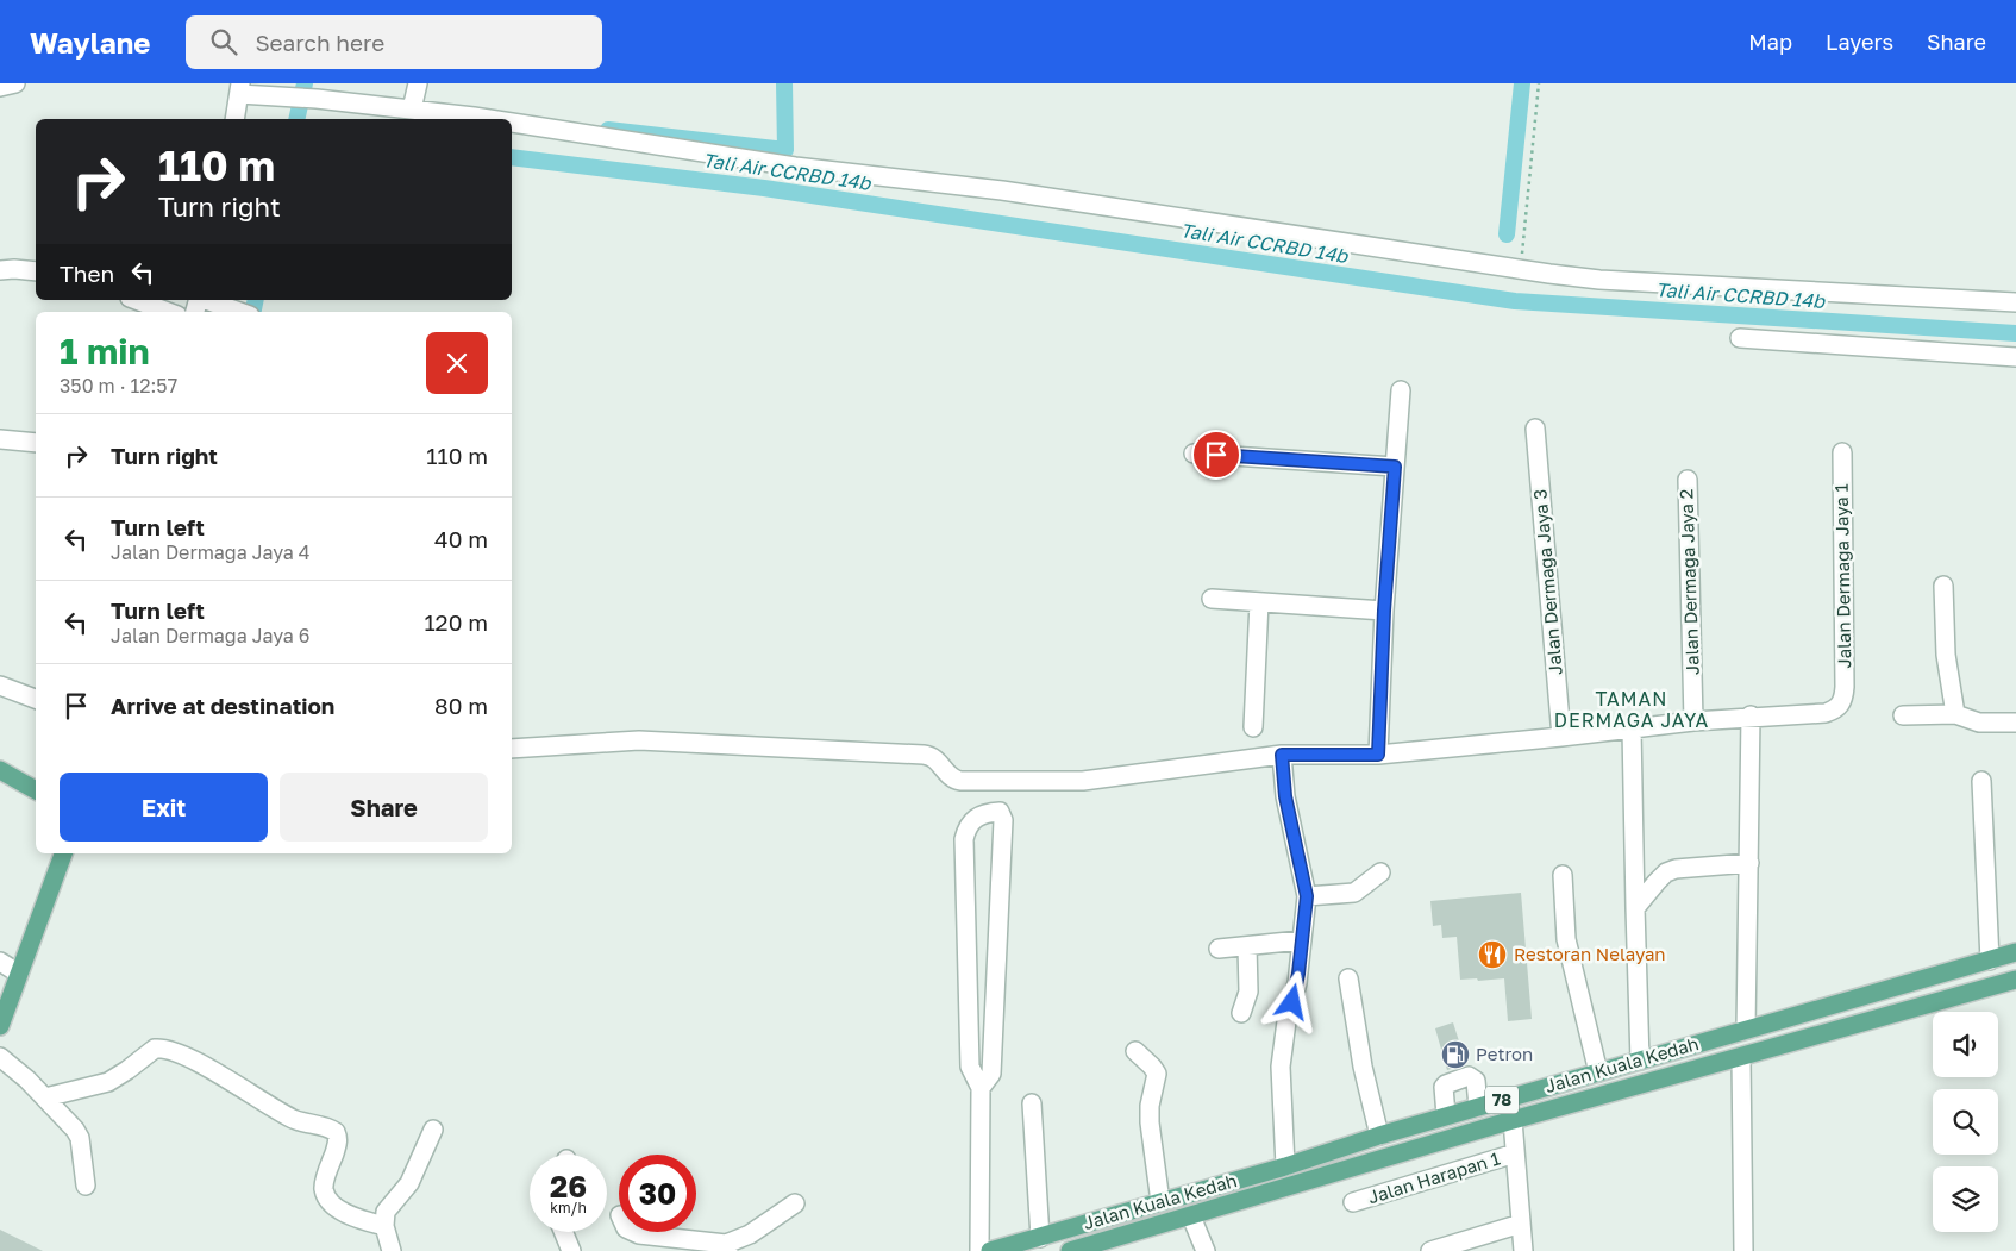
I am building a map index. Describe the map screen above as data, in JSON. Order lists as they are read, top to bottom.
{
  "streets": {
    "main road": ["Jalan Kuala Kedah", "78"],
    "street": [
      "Jalan Dermaga Jaya 1",
      "Jalan Dermaga Jaya 3",
      "Jalan Dermaga Jaya 2",
      "Jalan Harapan 1"
    ]
  },
  "districts": ["TAMAN DERMAGA JAYA"],
  "water": ["Tali Air CCRBD 14b"],
  "places": {
    "restaurant": ["Restoran Nelayan"],
    "fuel station": ["Petron"]
  },
  "page": {
    "header": "Waylane",
    "search": "Search here",
    "nav": ["Map", "Layers", "Share"],
    "turn": ["110 m", "Turn right"],
    "then": "Then",
    "heading": ["1 min", "350 m · 12:57"],
    "list": [
      {
        "name": "Turn right",
        "value": "110 m"
      },
      {
        "name": "Turn left",
        "note": "Jalan Dermaga Jaya 4",
        "value": "40 m"
      },
      {
        "name": "Turn left",
        "note": "Jalan Dermaga Jaya 6",
        "value": "120 m"
      },
      {
        "name": "Arrive at destination",
        "value": "80 m"
      }
    ],
    "buttons": ["Exit", "Share"],
    "speed": "26 km/h",
    "limit": "30"
  }
}
